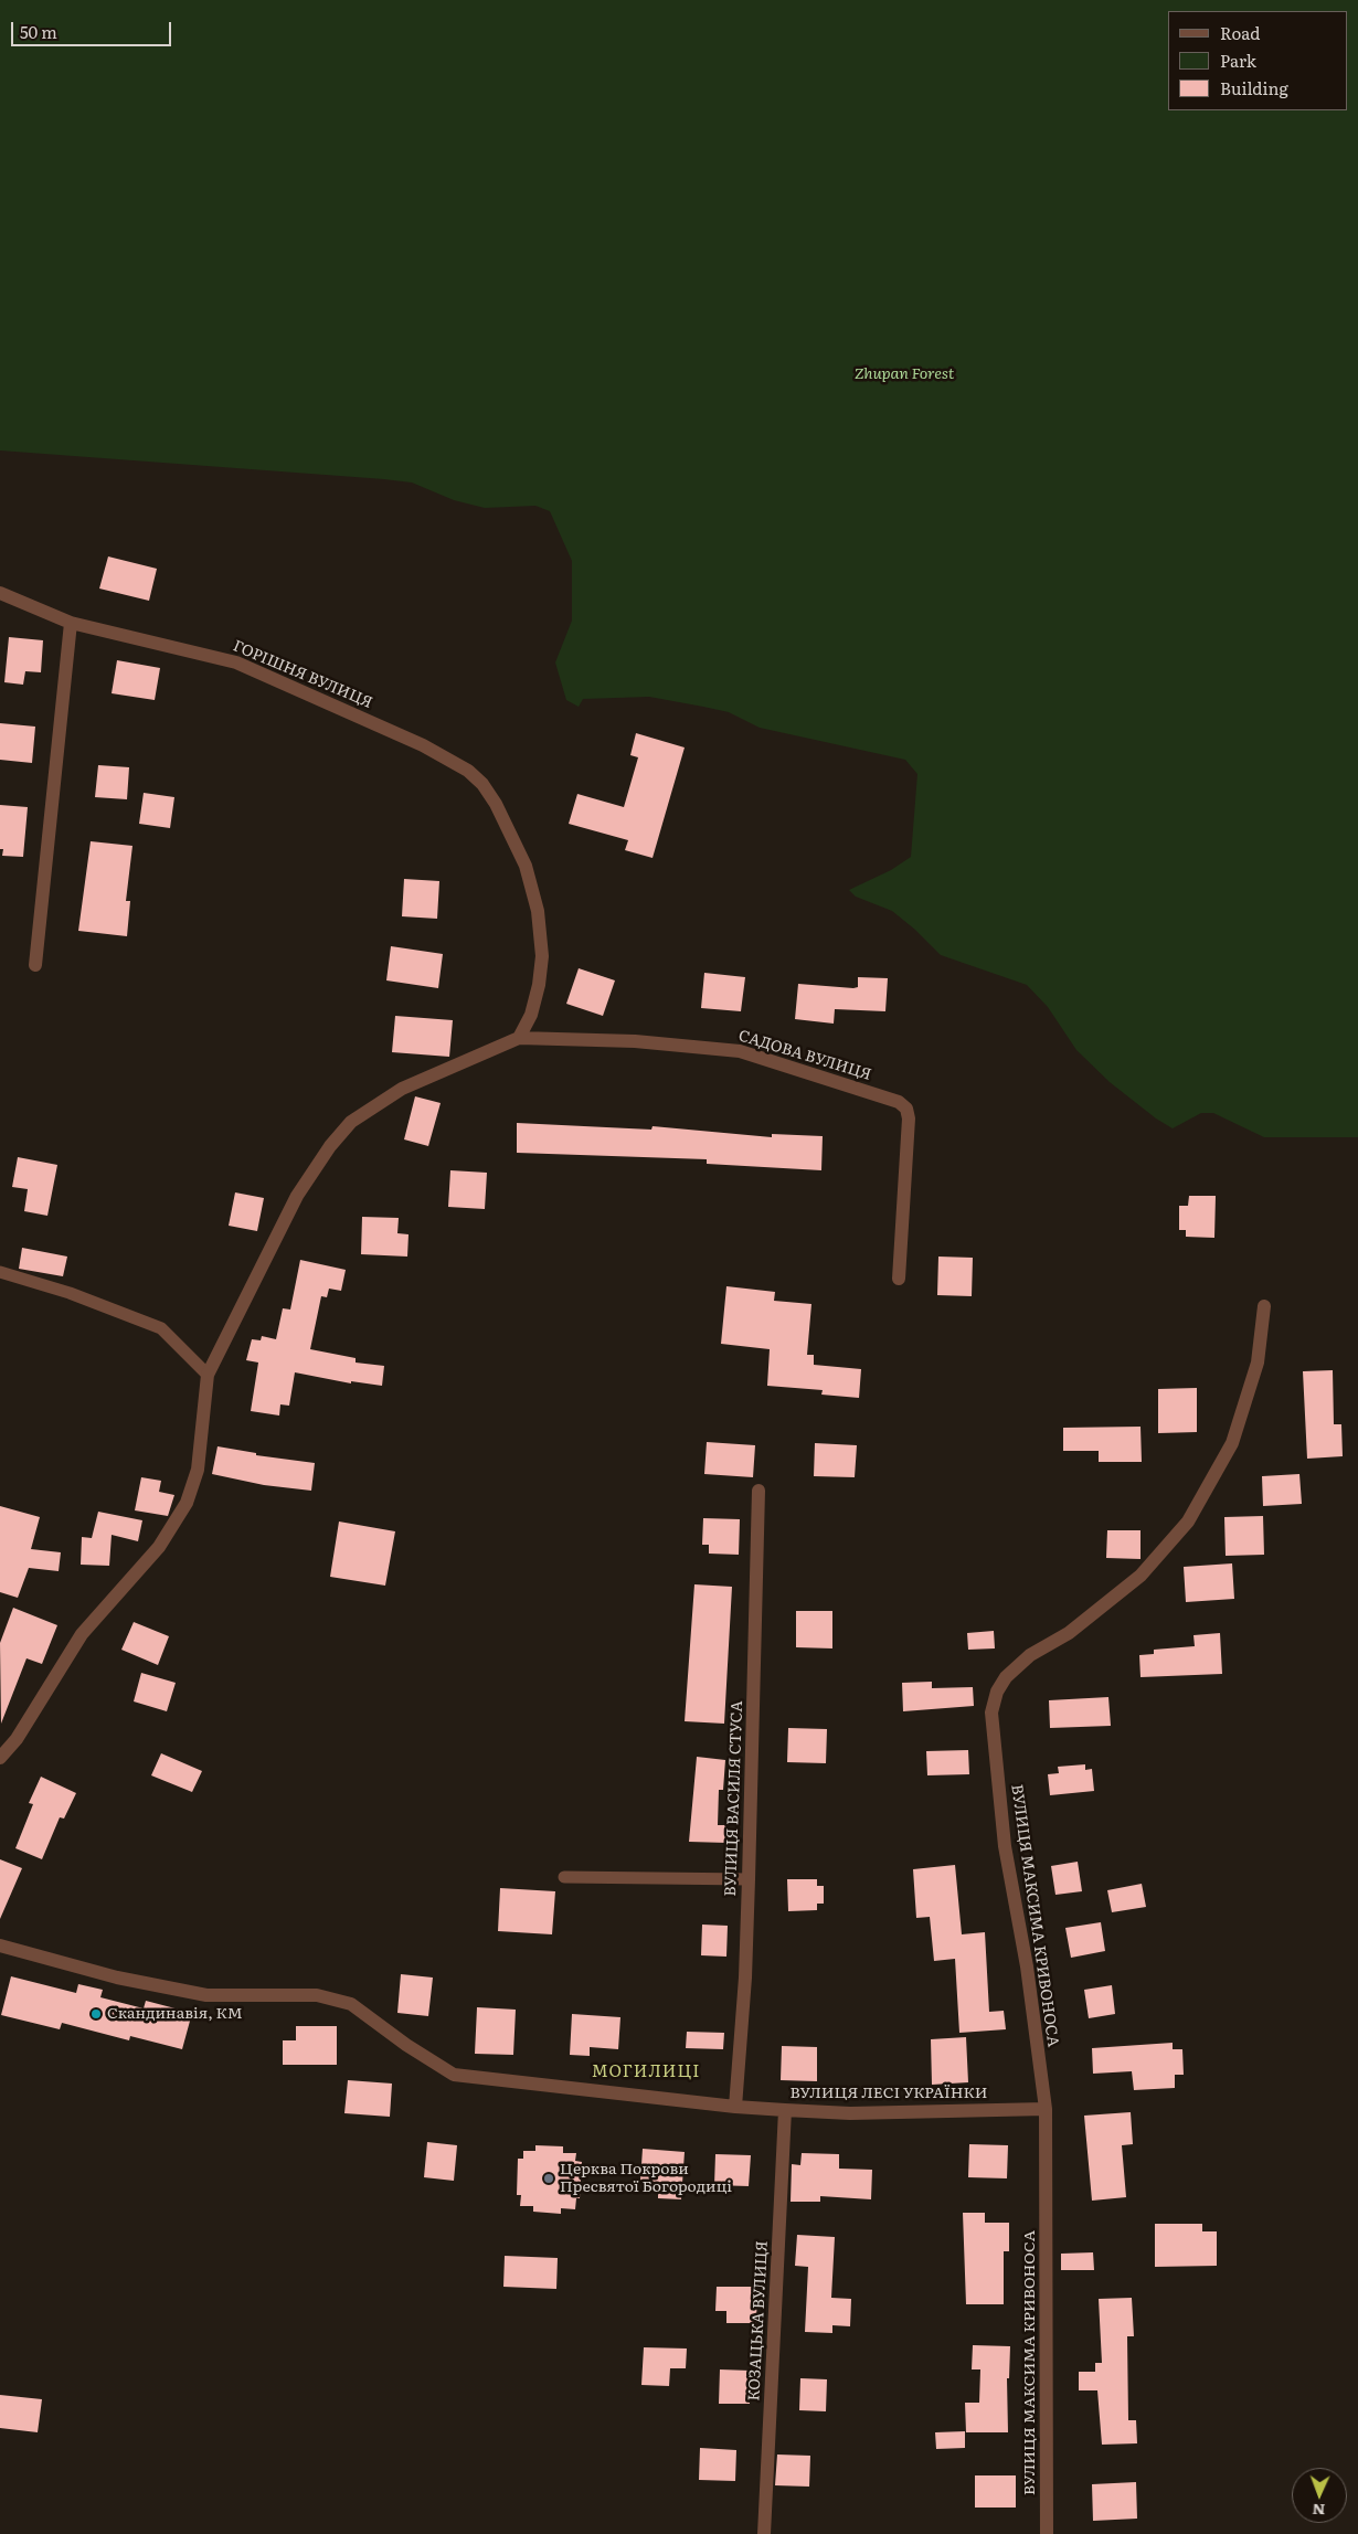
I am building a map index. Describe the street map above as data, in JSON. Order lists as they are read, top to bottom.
{
  "streets": {
    "street": [
      "ГОРІШНЯ ВУЛИЦЯ",
      "САДОВА ВУЛИЦЯ",
      "ВУЛИЦЯ ВАСИЛЯ СТУСА",
      "ВУЛИЦЯ МАКСИМА КРИВОНОСА",
      "ВУЛИЦЯ ЛЕСІ УКРАЇНКИ",
      "КОЗАЦЬКА ВУЛИЦЯ"
    ]
  },
  "crossings": [
    ["ГОРІШНЯ ВУЛИЦЯ", "САДОВА ВУЛИЦЯ"],
    ["ВУЛИЦЯ ВАСИЛЯ СТУСА", "ВУЛИЦЯ ЛЕСІ УКРАЇНКИ"],
    ["ВУЛИЦЯ МАКСИМА КРИВОНОСА", "ВУЛИЦЯ ЛЕСІ УКРАЇНКИ"],
    ["ВУЛИЦЯ ЛЕСІ УКРАЇНКИ", "КОЗАЦЬКА ВУЛИЦЯ"]
  ],
  "districts": ["МОГИЛИЦІ"],
  "parks": ["Zhupan Forest"],
  "places": ["Скандинавія, КМ", "Церква Покрови Пресвятої Богородиці"],
  "legend": ["Road", "Park", "Building"],
  "scale_bar": "50 m",
  "north": "bottom"
}
